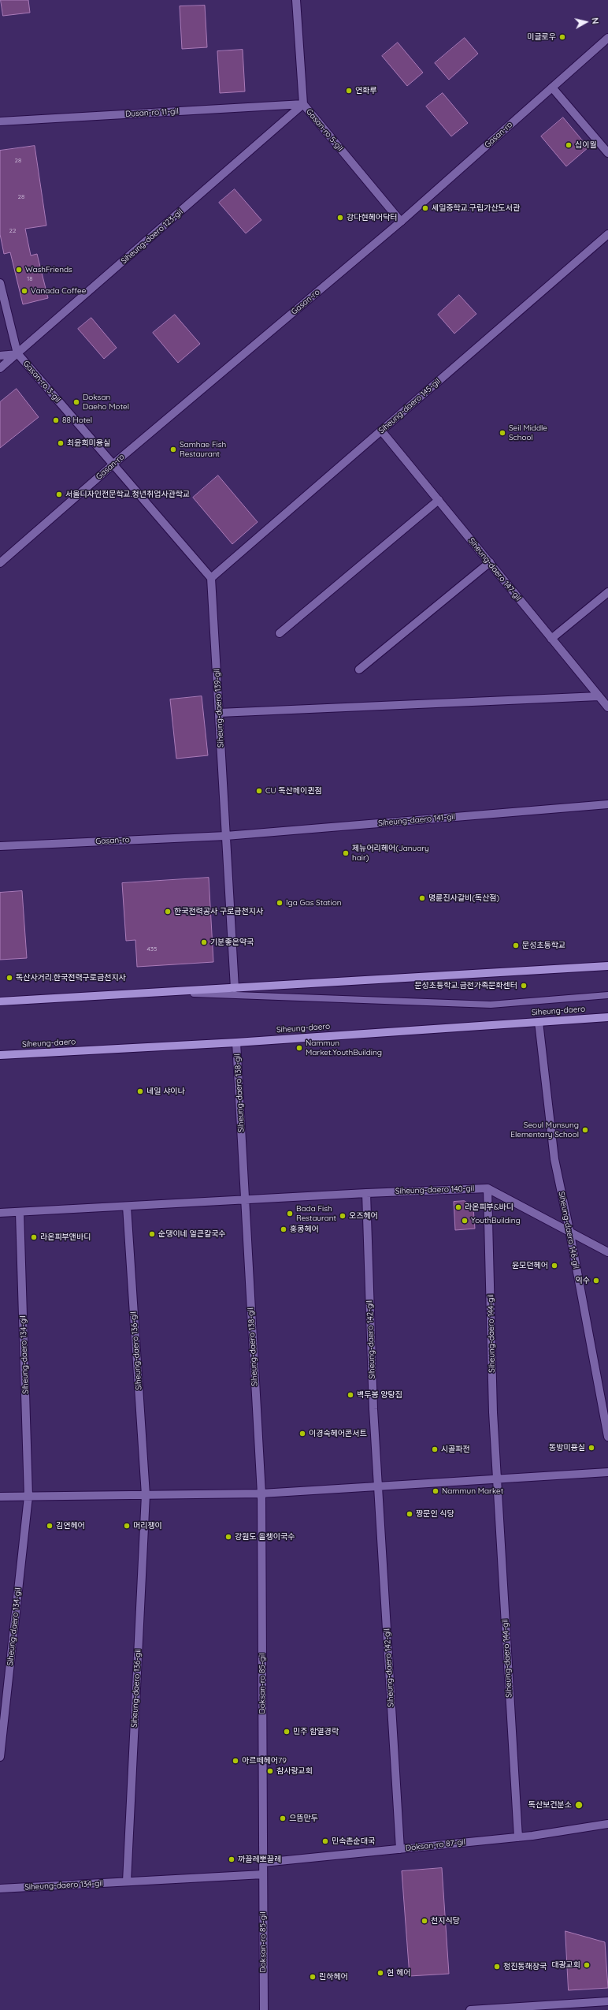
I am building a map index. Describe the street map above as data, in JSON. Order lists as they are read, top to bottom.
{
  "streets": {
    "main road": ["Siheung-daero"],
    "street": [
      "Dusan-ro 11-gil",
      "Gasan-ro 5-gil",
      "Gasan-ro",
      "Siheung-daero 123-gil",
      "Gasan-ro 3-gil",
      "Siheung-daero 145-gil",
      "Siheung-daero 147-gil",
      "Siheung-daero 139-gil",
      "Siheung-daero 141-gil",
      "Siheung-daero 138-gil",
      "Siheung-daero 140-gil",
      "Siheung-daero 146-gil",
      "Siheung-daero 144-gil",
      "Siheung-daero 142-gil",
      "Siheung-daero 136-gil",
      "Siheung-daero 134-gil",
      "Doksan-ro 85-gil",
      "Doksan-ro 87-gil"
    ]
  },
  "crossings": [
    ["Dusan-ro 11-gil", "Gasan-ro 5-gil"],
    ["Dusan-ro 11-gil", "Siheung-daero 123-gil"],
    ["Gasan-ro 5-gil", "Gasan-ro"],
    ["Gasan-ro 5-gil", "Siheung-daero 123-gil"],
    ["Gasan-ro", "Gasan-ro 3-gil"],
    ["Gasan-ro", "Siheung-daero 139-gil"],
    ["Gasan-ro", "Siheung-daero 141-gil"],
    ["Siheung-daero 123-gil", "Gasan-ro 3-gil"],
    ["Siheung-daero 145-gil", "Siheung-daero 147-gil"],
    ["Siheung-daero 145-gil", "Siheung-daero 139-gil"],
    ["Siheung-daero 139-gil", "Siheung-daero 141-gil"],
    ["Siheung-daero", "Siheung-daero 138-gil"],
    ["Siheung-daero", "Siheung-daero 146-gil"],
    ["Siheung-daero 138-gil", "Siheung-daero 140-gil"],
    ["Siheung-daero 138-gil", "Doksan-ro 85-gil"],
    ["Siheung-daero 140-gil", "Siheung-daero 146-gil"],
    ["Siheung-daero 140-gil", "Siheung-daero 144-gil"],
    ["Siheung-daero 140-gil", "Siheung-daero 142-gil"],
    ["Siheung-daero 144-gil", "Doksan-ro 87-gil"],
    ["Siheung-daero 142-gil", "Doksan-ro 87-gil"],
    ["Siheung-daero 136-gil", "Siheung-daero 134-gil"],
    ["Doksan-ro 85-gil", "Doksan-ro 87-gil"]
  ],
  "places": [
    "미글로우",
    "연화루",
    "십이월",
    "세일중학교.구립가산도서관",
    "강다현헤어닥터",
    "WashFriends",
    "Vanada Coffee",
    "Doksan Daeho Motel",
    "88 Hotel",
    "Seil Middle School",
    "최윤희미용실",
    "Samhae Fish Restaurant",
    "서울디자인전문학교.청년취업사관학교",
    "CU 독산메이퀸점",
    "제뉴어리헤어(January hair)",
    "명륜진사갈비(독산점)",
    "Iga Gas Station",
    "한국전력공사 구로금천지사",
    "기분좋은약국",
    "문성초등학교",
    "독산사거리.한국전력구로금천지사",
    "문성초등학교.금천가족문화센터",
    "Nammun Market.YouthBuilding",
    "네일 샤이나",
    "Seoul Munsung Elementary School",
    "라온피부&바디",
    "Bada Fish Restaurant",
    "오즈헤어",
    "YouthBuilding",
    "홍콩헤어",
    "순댕이네 얼큰칼국수",
    "라온피부앤바디",
    "윤모던헤어",
    "익수",
    "백두봉 양탕집",
    "이경숙헤어콘서트",
    "동방미용실",
    "시골파전",
    "Nammun Market",
    "짱문인 식당",
    "김연헤어",
    "머리쟁이",
    "강원도 올챙이국수",
    "민주 합열경락",
    "아르떼헤어79",
    "참사랑교회",
    "독산보건분소",
    "으뜸만두",
    "민속촌순대국",
    "까끌레뽀끌레",
    "천지식당",
    "대광교회",
    "청진동해장국",
    "현 헤어",
    "린하헤어"
  ],
  "house_numbers": [
    "28",
    "28",
    "22",
    "18",
    "435"
  ],
  "north": "right"
}
